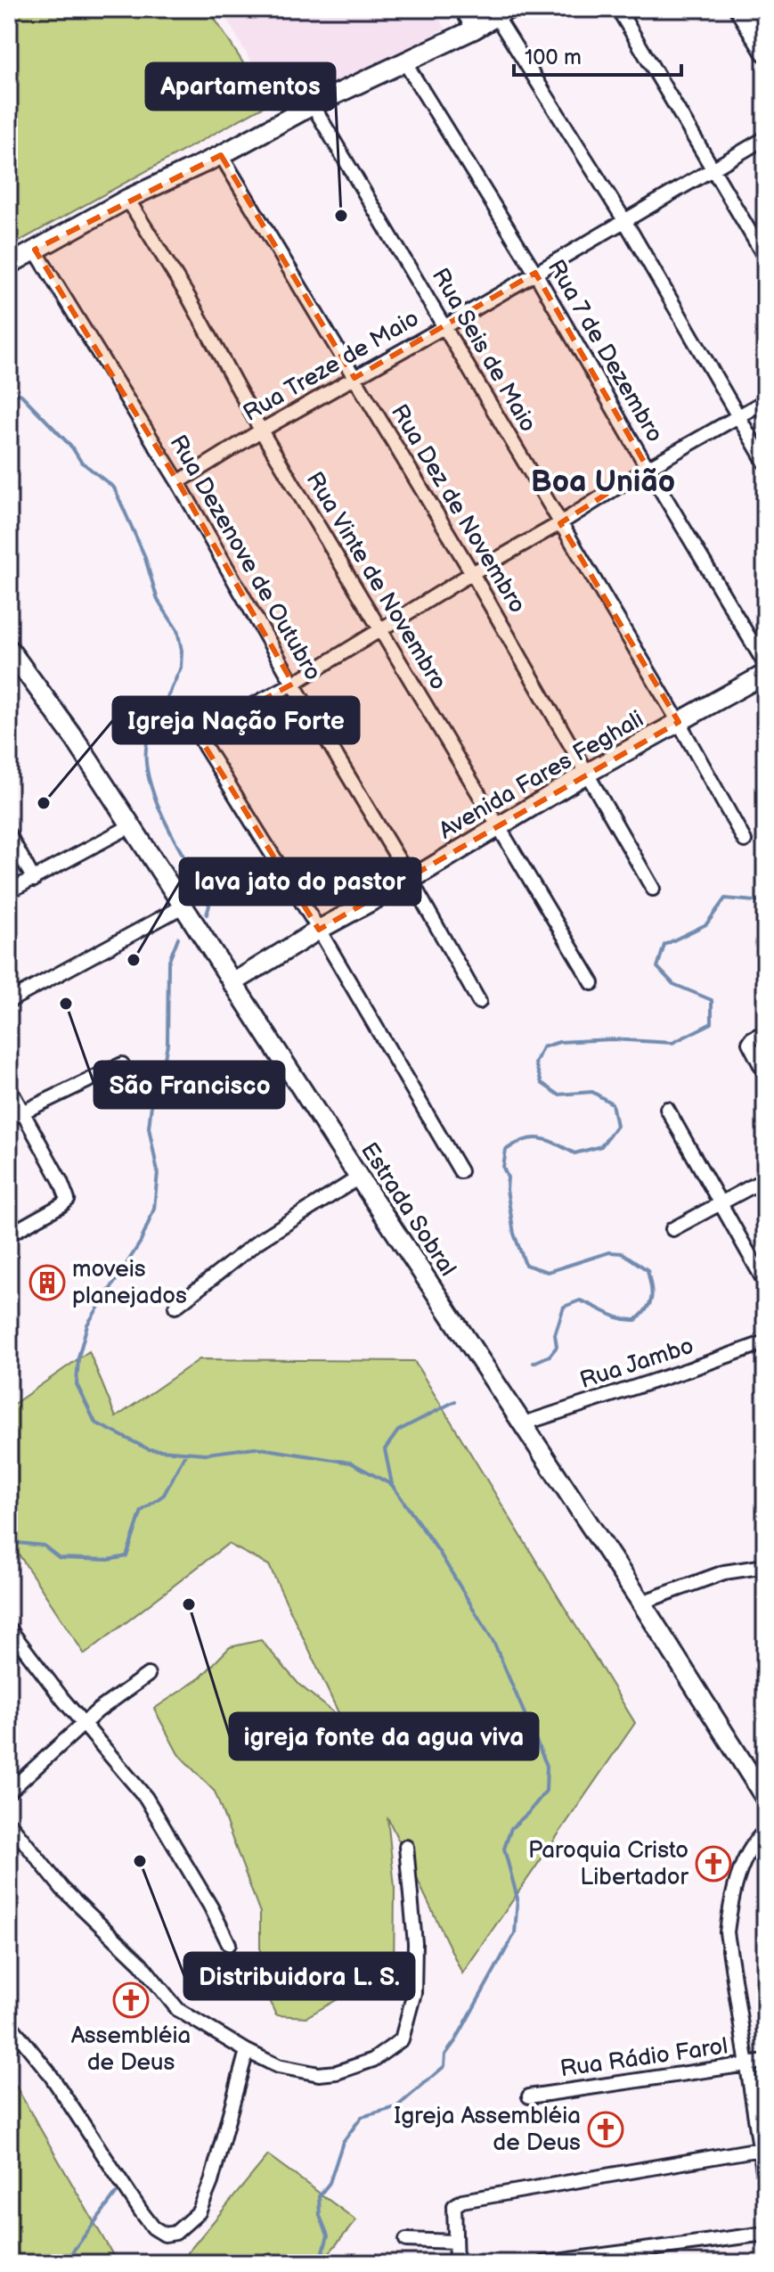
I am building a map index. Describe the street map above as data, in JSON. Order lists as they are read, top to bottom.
{
  "streets": {
    "street": [
      "Rua Seis de Maio",
      "Rua 7 de Dezembro",
      "Rua Treze de Maio",
      "Rua Dez de Novembro",
      "Rua Dezenove de Outubro",
      "Rua Vinte de Novembro",
      "Avenida Fares Feghali",
      "Estrada Sobral",
      "Rua Jambo",
      "Rua Rádio Farol"
    ]
  },
  "crossings": [
    ["Rua Seis de Maio", "Rua Treze de Maio"],
    ["Rua Seis de Maio", "Avenida Fares Feghali"],
    ["Rua 7 de Dezembro", "Rua Treze de Maio"],
    ["Rua Treze de Maio", "Rua Dez de Novembro"],
    ["Rua Treze de Maio", "Rua Dezenove de Outubro"],
    ["Rua Treze de Maio", "Rua Vinte de Novembro"],
    ["Rua Dez de Novembro", "Avenida Fares Feghali"],
    ["Rua Dezenove de Outubro", "Avenida Fares Feghali"],
    ["Rua Vinte de Novembro", "Avenida Fares Feghali"],
    ["Avenida Fares Feghali", "Estrada Sobral"],
    ["Estrada Sobral", "Rua Jambo"]
  ],
  "districts": ["Boa União"],
  "places": {
    "other": [
      "Apartamentos",
      "Igreja Nação Forte",
      "lava jato do pastor",
      "São Francisco",
      "igreja fonte da agua viva",
      "Distribuidora L. S."
    ],
    "building": ["moveis planejados"],
    "church": ["Paroquia Cristo Libertador", "Assembléia de Deus", "Igreja Assembléia de Deus"]
  },
  "scale_bar": "100 m"
}
